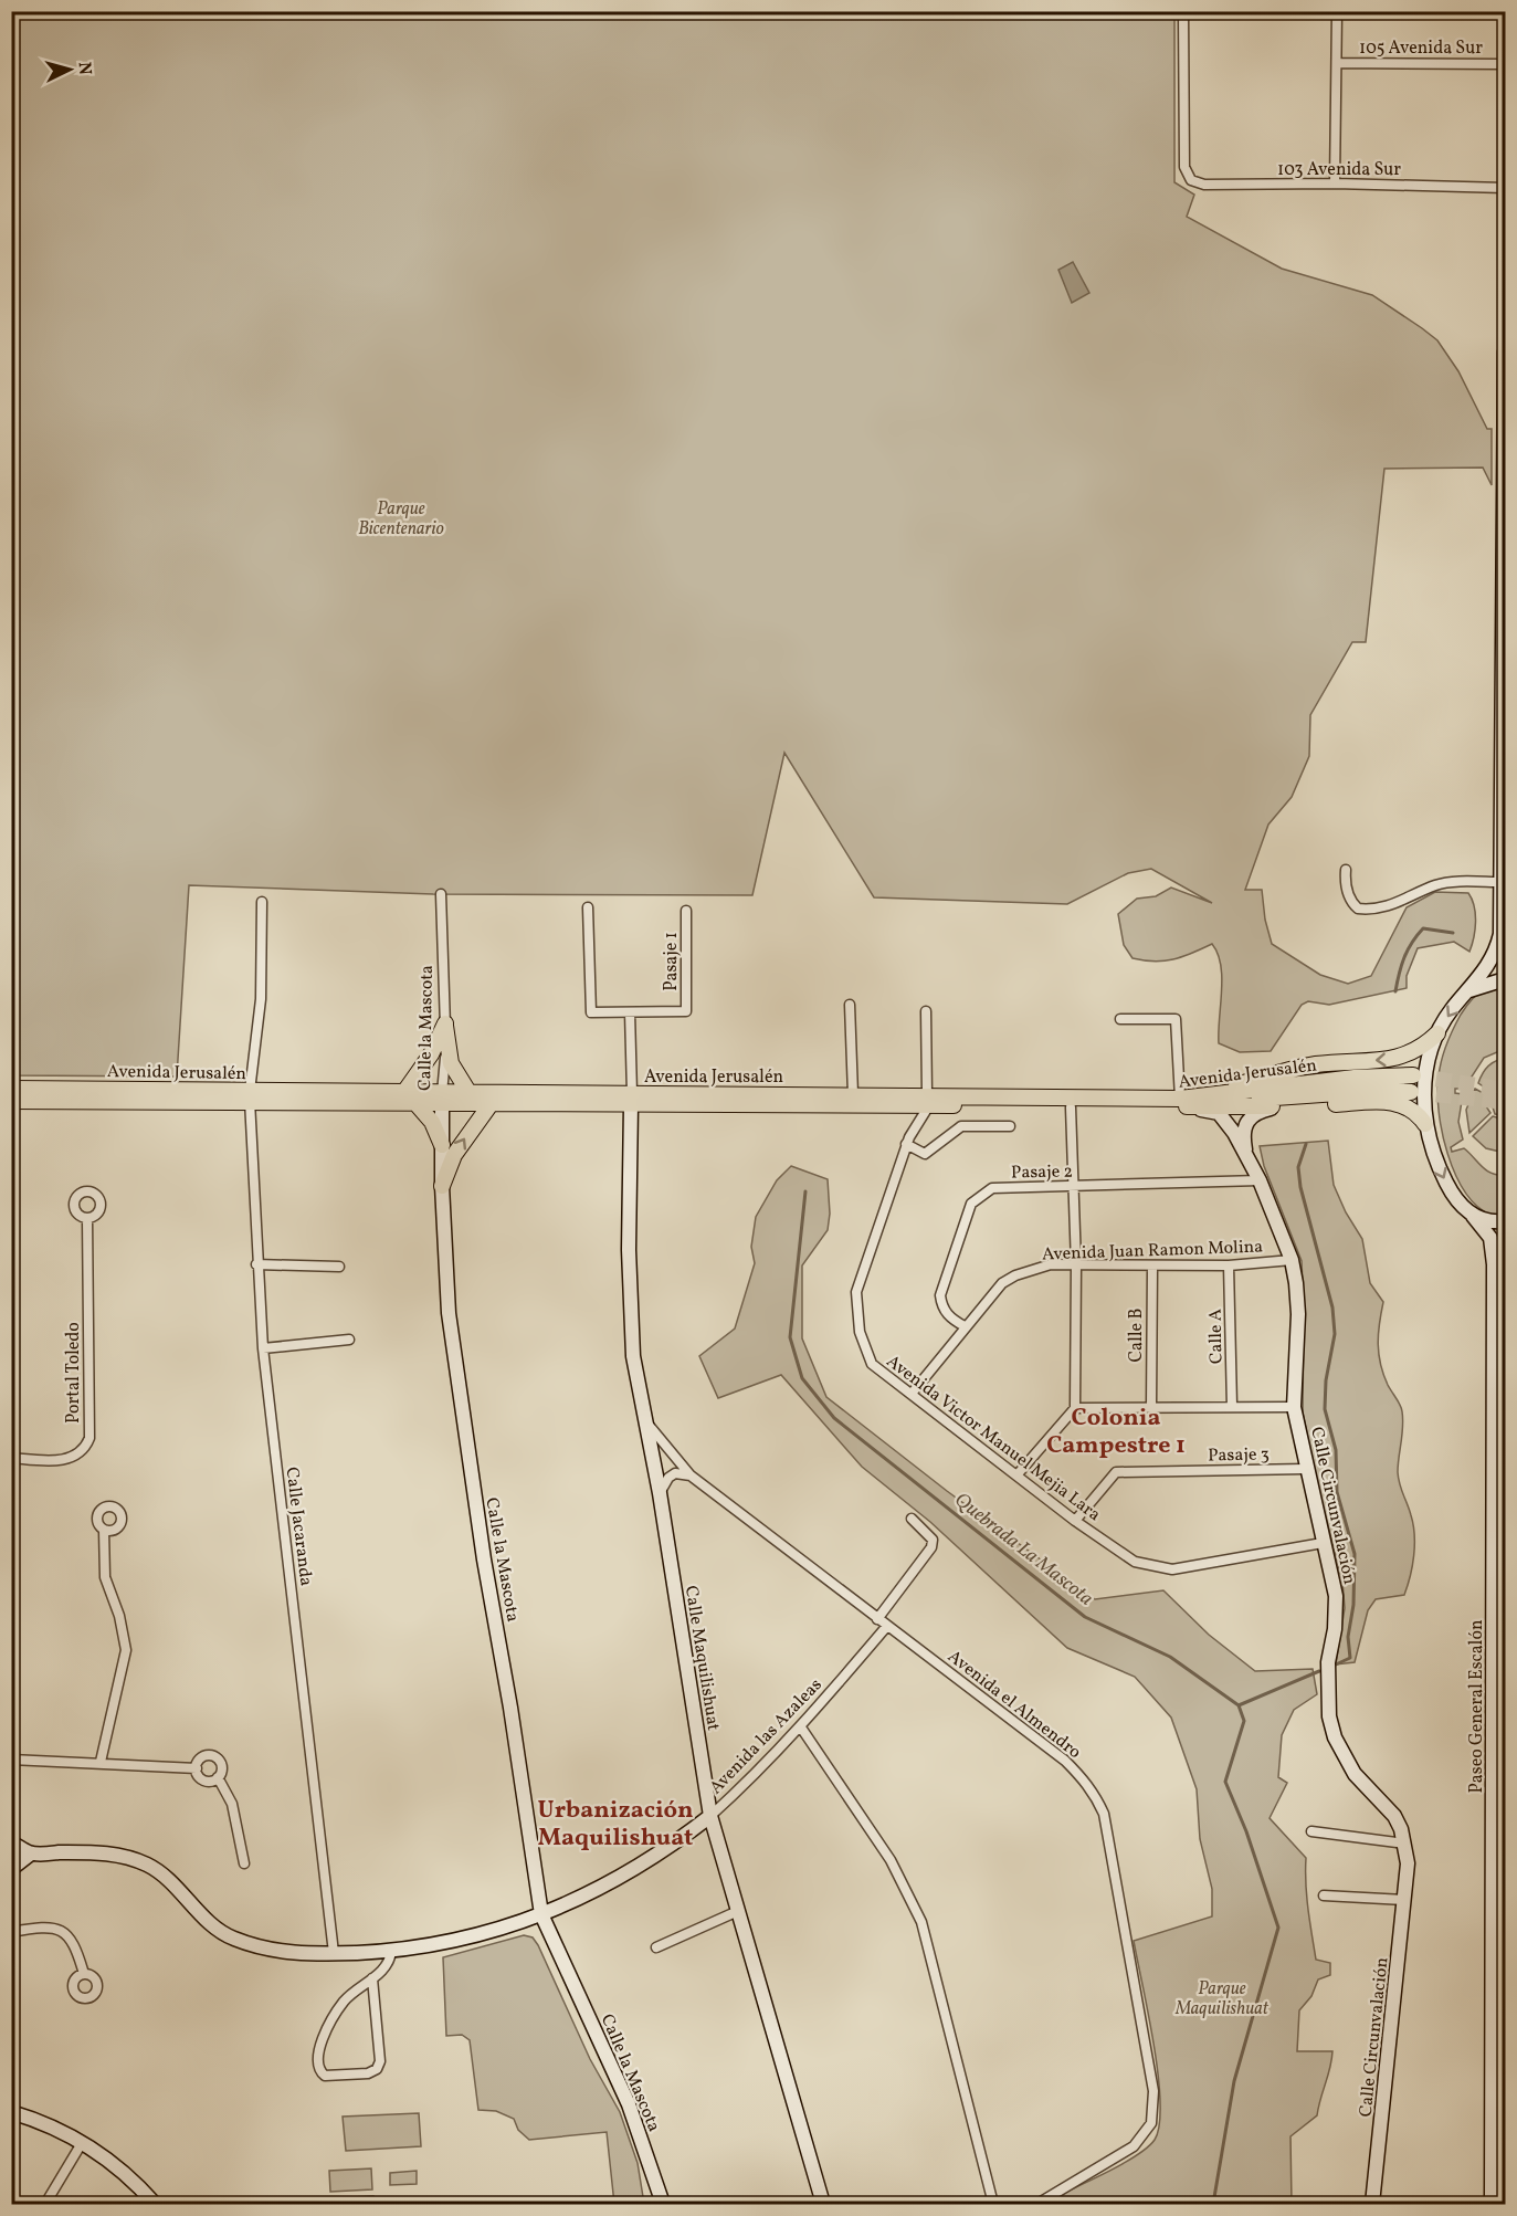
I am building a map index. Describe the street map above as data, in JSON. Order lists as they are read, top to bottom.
{
  "streets": {
    "main road": ["Avenida Jerusalén"],
    "street": [
      "105 Avenida Sur",
      "103 Avenida Sur",
      "Pasaje 1",
      "Calle la Mascota",
      "Pasaje 2",
      "Avenida Juan Ramon Molina",
      "Calle B",
      "Calle A",
      "Portal Toledo",
      "Avenida Victor Manuel Mejia Lara",
      "Pasaje 3",
      "Calle Circunvalación",
      "Calle Jacaranda",
      "Calle Maquilishuat",
      "Avenida el Almendro",
      "Paseo General Escalón",
      "Avenida las Azaleas"
    ]
  },
  "crossings": [
    ["Pasaje 1", "Calle Maquilishuat"],
    ["Calle la Mascota", "Avenida Jerusalén"],
    ["Calle la Mascota", "Avenida las Azaleas"],
    ["Avenida Jerusalén", "Avenida Victor Manuel Mejia Lara"],
    ["Avenida Jerusalén", "Calle Circunvalación"],
    ["Avenida Jerusalén", "Calle Jacaranda"],
    ["Avenida Jerusalén", "Calle Maquilishuat"],
    ["Pasaje 2", "Avenida Juan Ramon Molina"],
    ["Pasaje 2", "Calle Circunvalación"],
    ["Avenida Juan Ramon Molina", "Calle B"],
    ["Avenida Juan Ramon Molina", "Calle A"],
    ["Avenida Juan Ramon Molina", "Avenida Victor Manuel Mejia Lara"],
    ["Avenida Juan Ramon Molina", "Calle Circunvalación"],
    ["Avenida Victor Manuel Mejia Lara", "Pasaje 3"],
    ["Avenida Victor Manuel Mejia Lara", "Calle Circunvalación"],
    ["Pasaje 3", "Calle Circunvalación"],
    ["Calle Jacaranda", "Avenida las Azaleas"],
    ["Calle Maquilishuat", "Avenida el Almendro"],
    ["Calle Maquilishuat", "Avenida las Azaleas"],
    ["Avenida el Almendro", "Avenida las Azaleas"]
  ],
  "districts": ["Colonia Campestre 1", "Urbanización Maquilishuat"],
  "water": ["Quebrada La Mascota"],
  "parks": ["Parque Bicentenario", "Parque Maquilishuat"],
  "north": "right"
}
